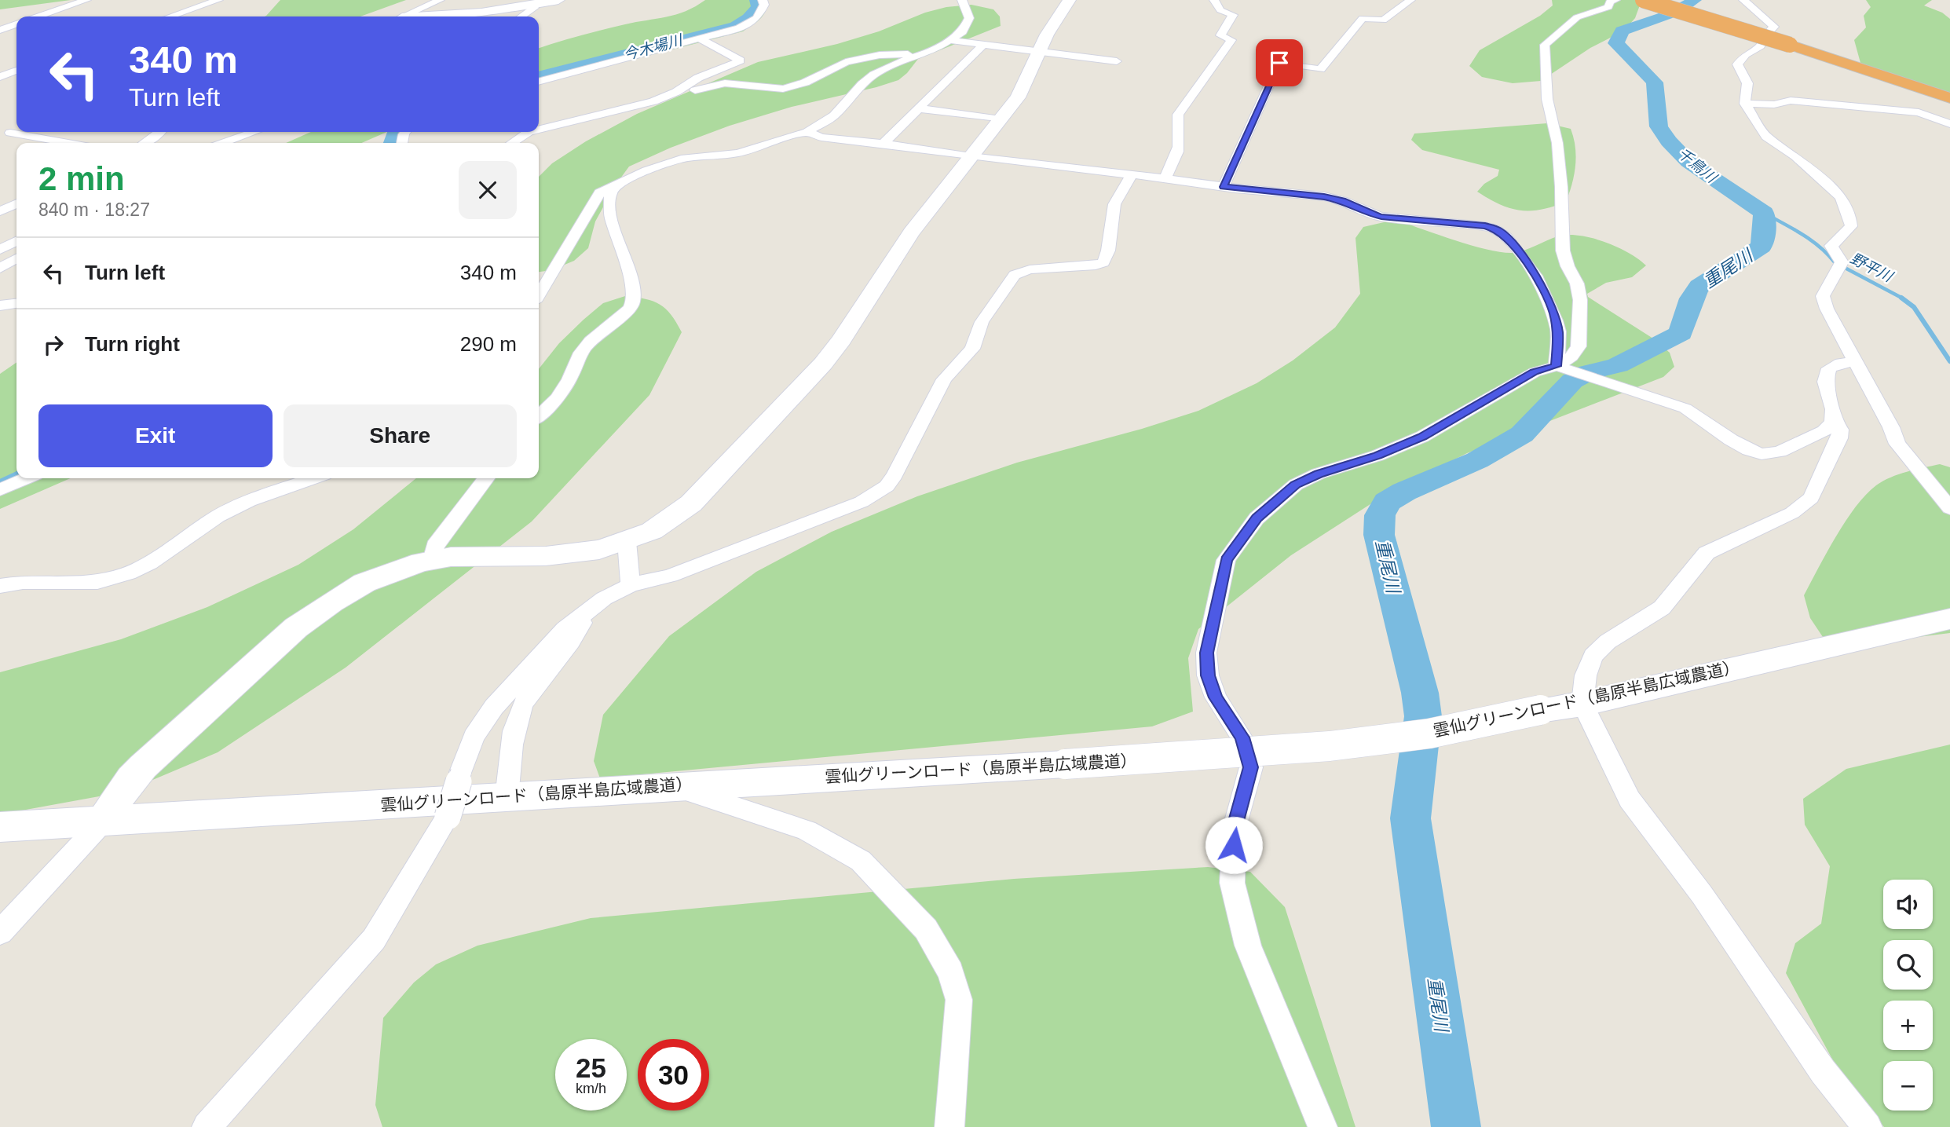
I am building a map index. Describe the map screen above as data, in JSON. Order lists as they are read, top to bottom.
{
  "streets": {
    "street": ["雲仙グリーンロード（島原半島広域農道）"]
  },
  "water": [
    "今木場川",
    "千鳥川",
    "野平川",
    "重尾川"
  ],
  "page": {
    "turn": ["340 m", "Turn left"],
    "heading": ["2 min", "840 m · 18:27"],
    "list": [
      {
        "name": "Turn left",
        "value": "340 m"
      },
      {
        "name": "Turn right",
        "value": "290 m"
      }
    ],
    "buttons": ["Exit", "Share"],
    "map_buttons": ["+", "−"],
    "speed": "25 km/h",
    "limit": "30"
  }
}
